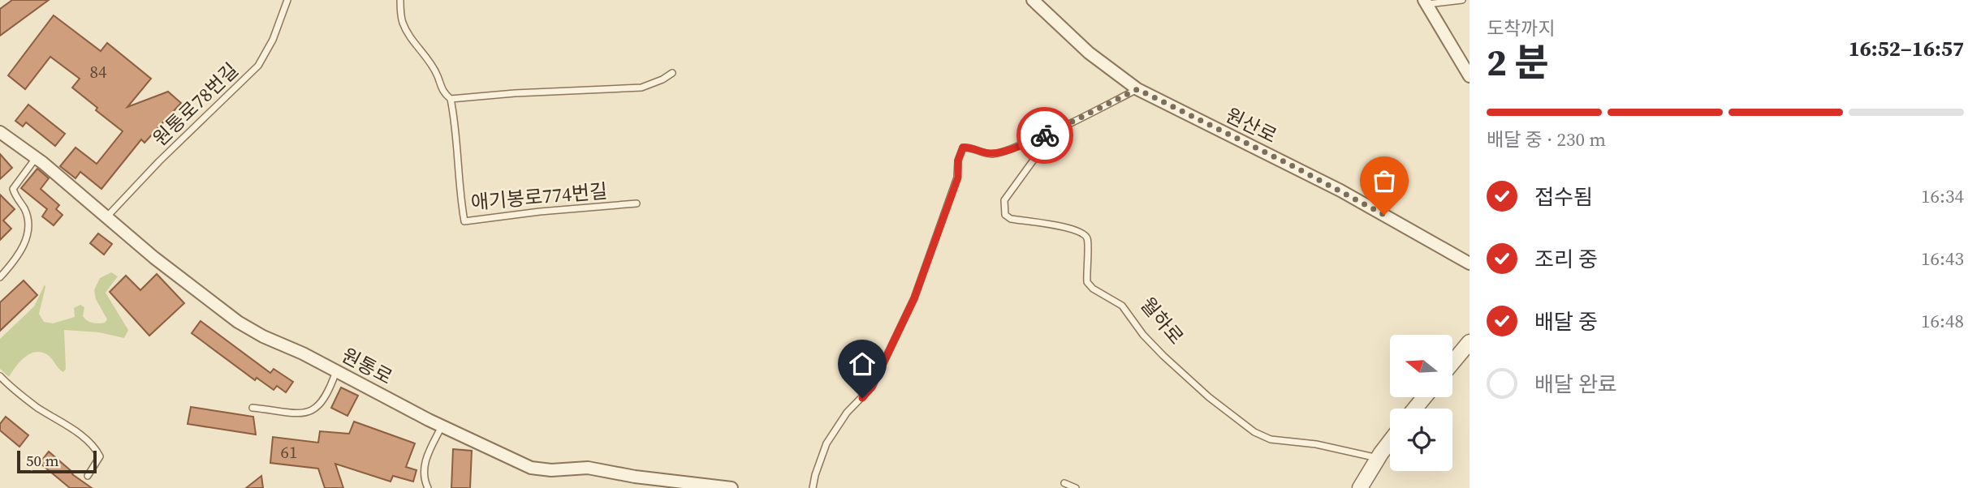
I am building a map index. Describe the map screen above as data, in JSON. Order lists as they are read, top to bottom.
{
  "streets": {
    "street": ["원산로", "원통로"],
    "lane": ["원통로78번길", "애기봉로774번길", "월하로"]
  },
  "crossings": [
    ["원통로78번길", "원통로"]
  ],
  "house_numbers": ["84", "61"],
  "scale_bar": "50 m",
  "north": "left",
  "page": {
    "heading": ["2 분", "도착까지", "16:52–16:57"],
    "bar": "배달 중 · 230 m",
    "list": [
      ["접수됨", "16:34"],
      ["조리 중", "16:43"],
      ["배달 중", "16:48"],
      "배달 완료"
    ],
    "scale": "50 m"
  }
}
